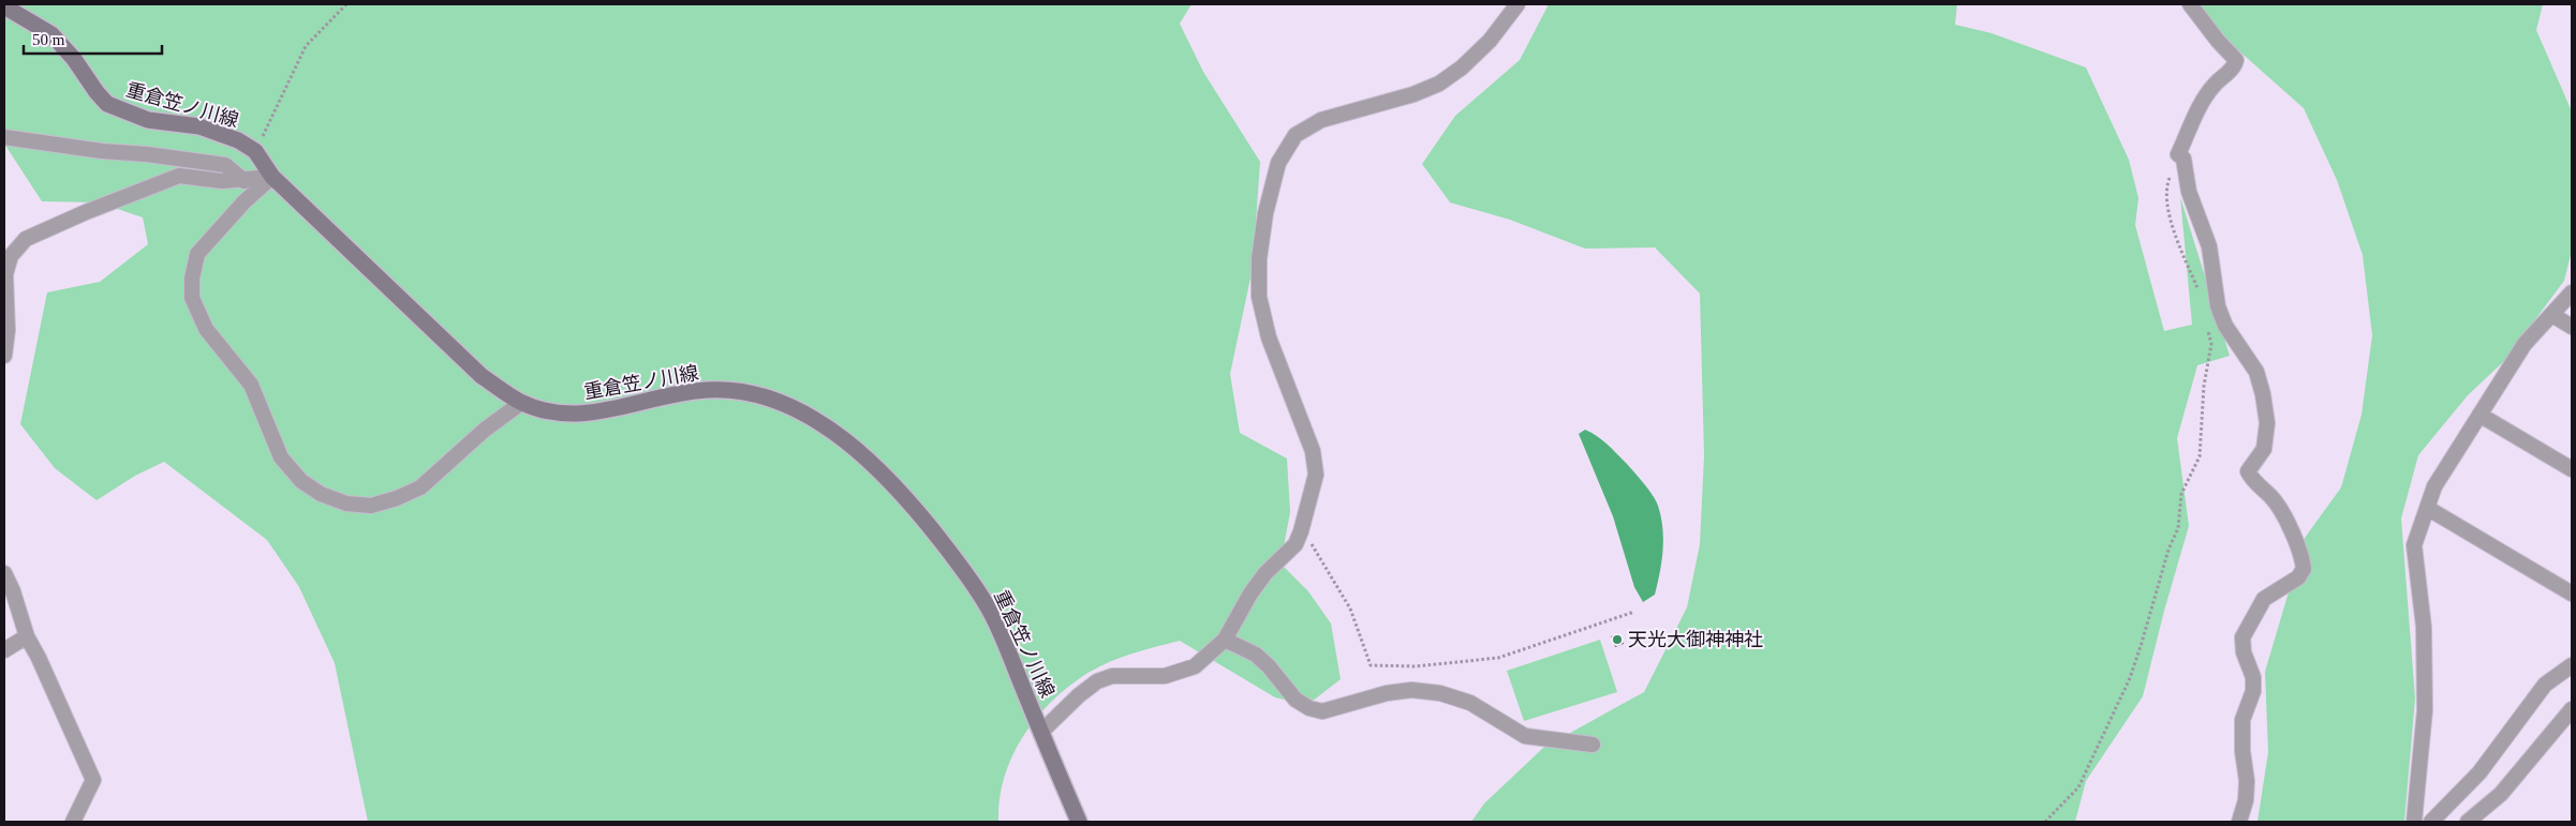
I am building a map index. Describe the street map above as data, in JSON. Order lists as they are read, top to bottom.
{
  "streets": {
    "main road": ["重倉笠ノ川線"]
  },
  "places": ["天光大御神神社"],
  "scale_bar": "50 m"
}
